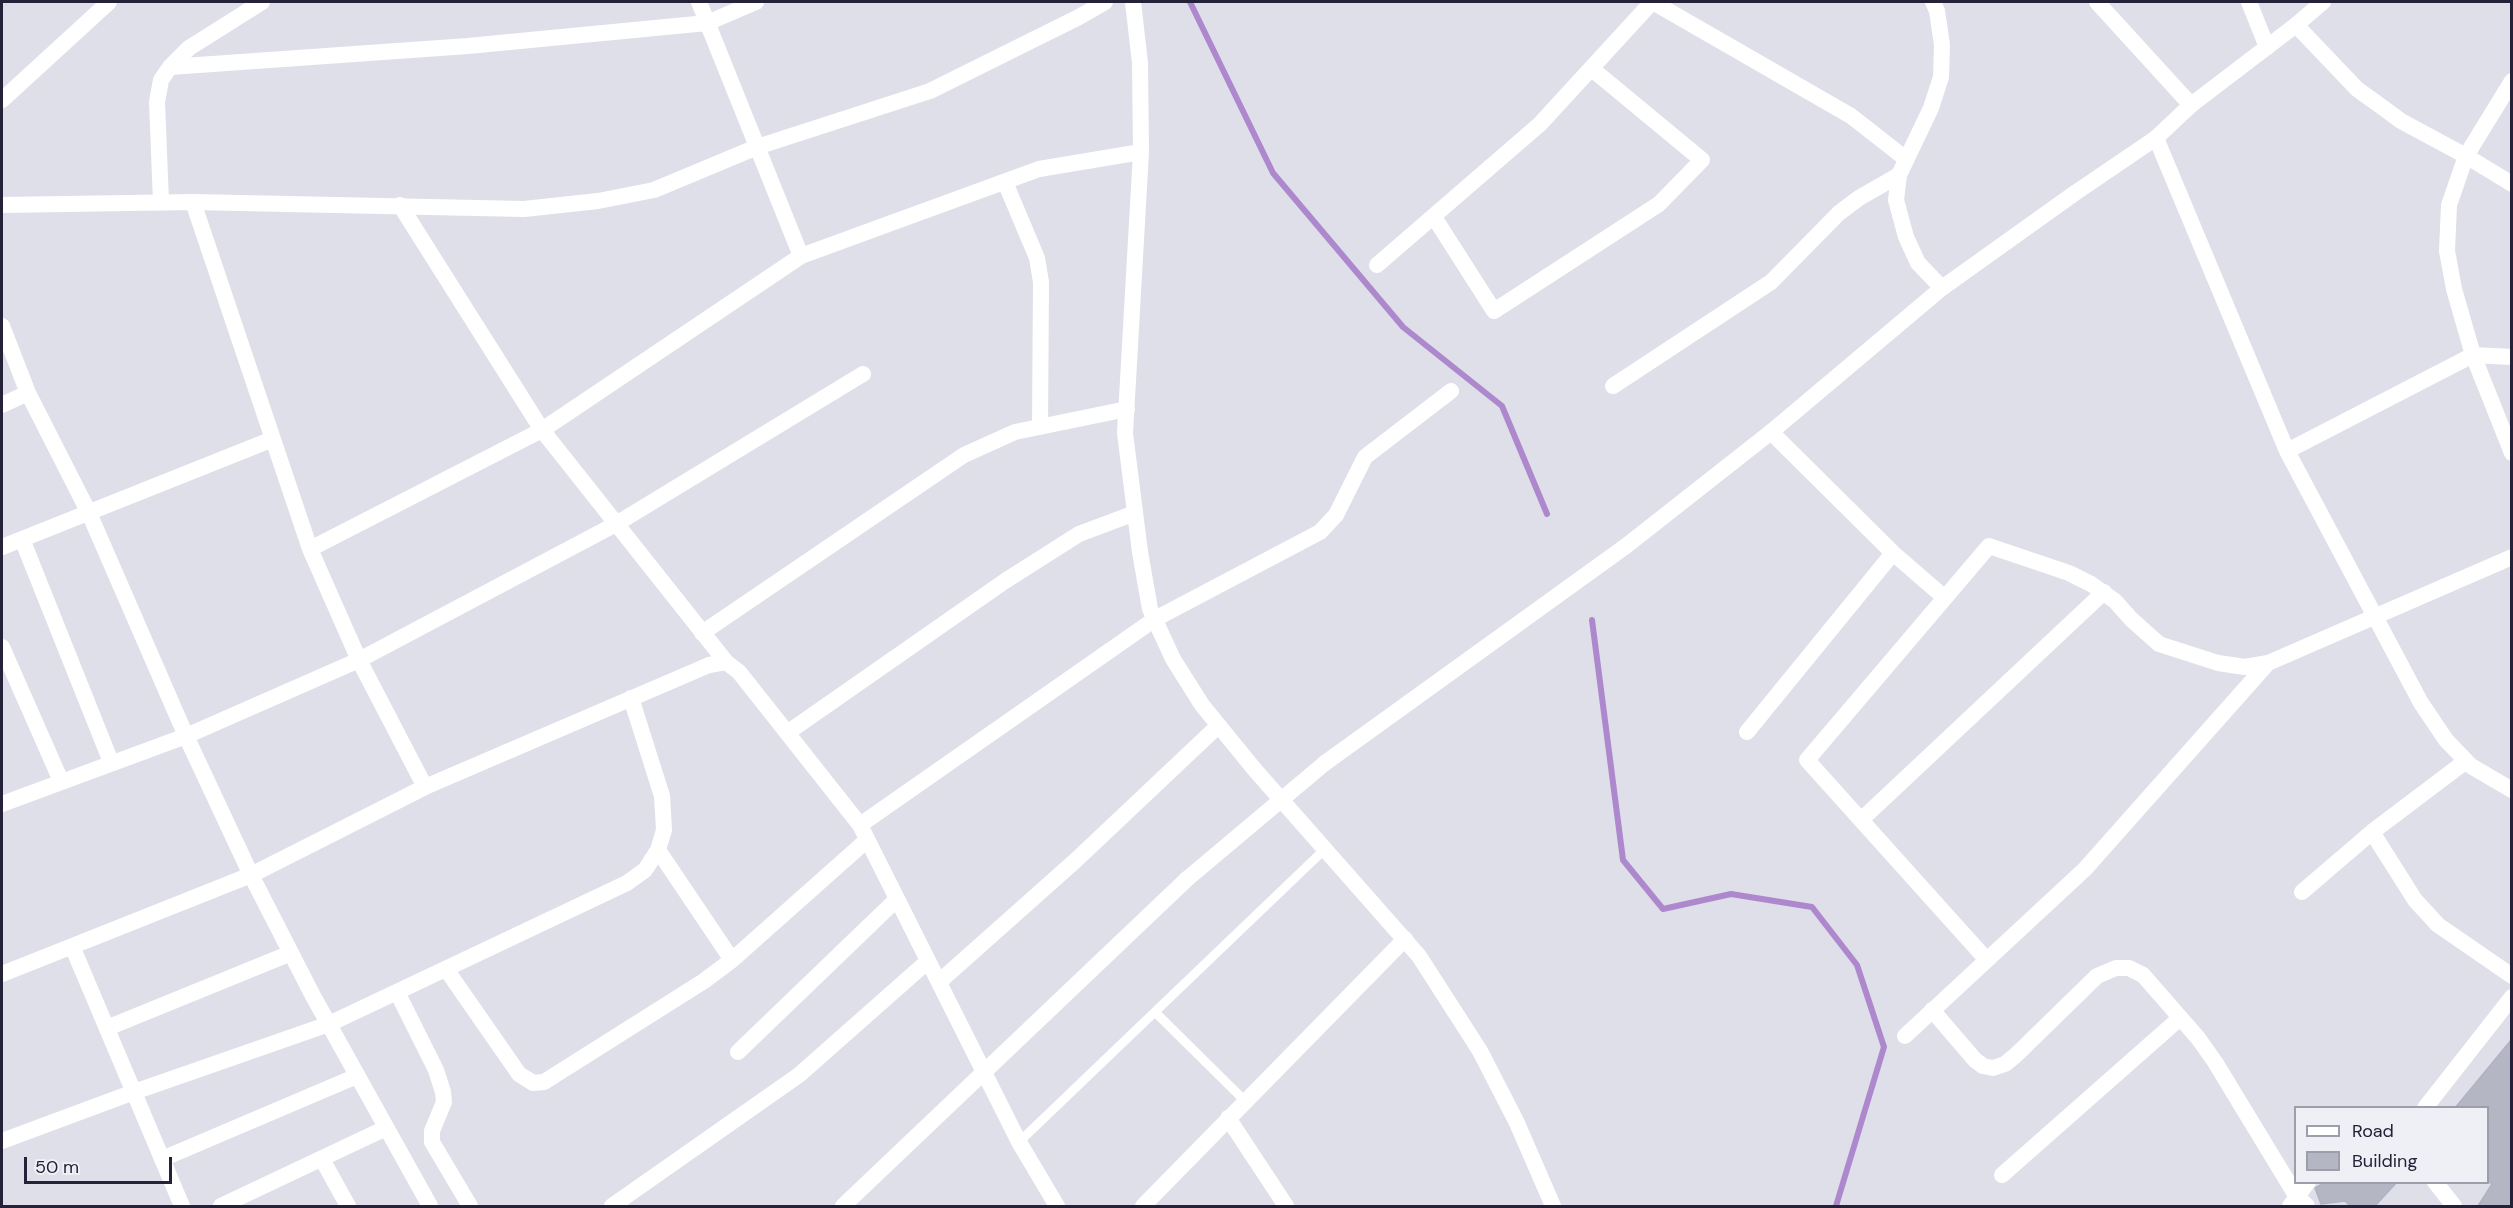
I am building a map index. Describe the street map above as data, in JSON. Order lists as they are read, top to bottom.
{
  "legend": ["Road", "Building"],
  "scale_bar": "50 m"
}
